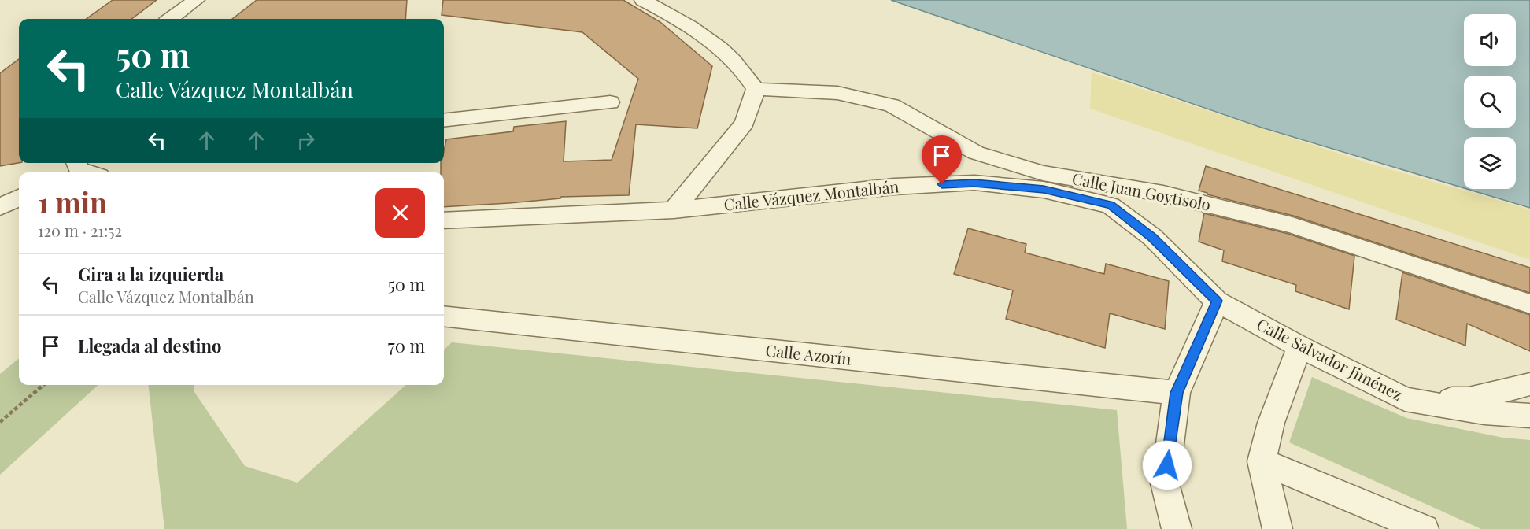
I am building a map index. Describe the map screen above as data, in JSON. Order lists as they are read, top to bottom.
{
  "streets": {
    "street": [
      "Calle Juan Goytisolo",
      "Calle Vázquez Montalbán",
      "Calle Azorín",
      "Calle Salvador Jiménez"
    ]
  },
  "crossings": [
    ["Calle Vázquez Montalbán", "Calle Salvador Jiménez"]
  ],
  "page": {
    "turn": ["50 m", "Calle Vázquez Montalbán"],
    "heading": ["1 min", "120 m · 21:52"],
    "list": [
      {
        "name": "Gira a la izquierda",
        "note": "Calle Vázquez Montalbán",
        "value": "50 m"
      },
      {
        "name": "Llegada al destino",
        "value": "70 m"
      }
    ]
  }
}
